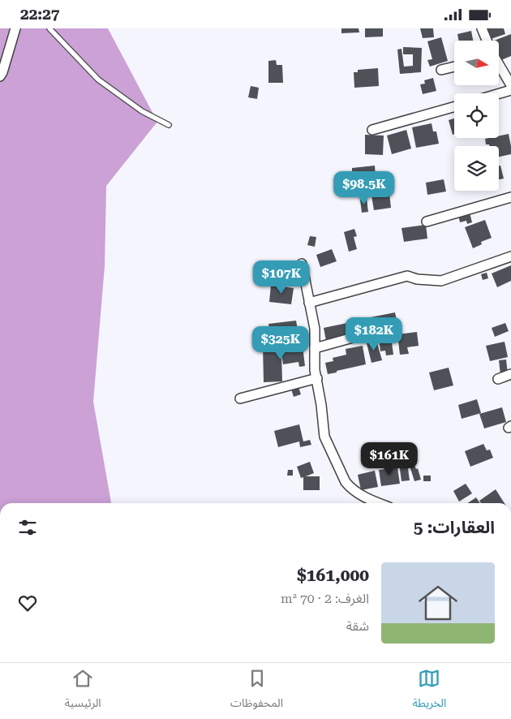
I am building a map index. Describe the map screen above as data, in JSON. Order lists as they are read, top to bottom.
{
  "north": "right",
  "page": {
    "status": "22:27",
    "price": [
      "$98.5K",
      "$107K",
      "$182K",
      "$325K",
      "$161K"
    ],
    "heading": "العقارات: 5",
    "list": [
      {
        "name": "$161,000",
        "note": "الغرف: 2 · 70 m² · شقة"
      }
    ],
    "tabs": ["الخريطة", "المحفوظات", "الرئيسية"]
  }
}
